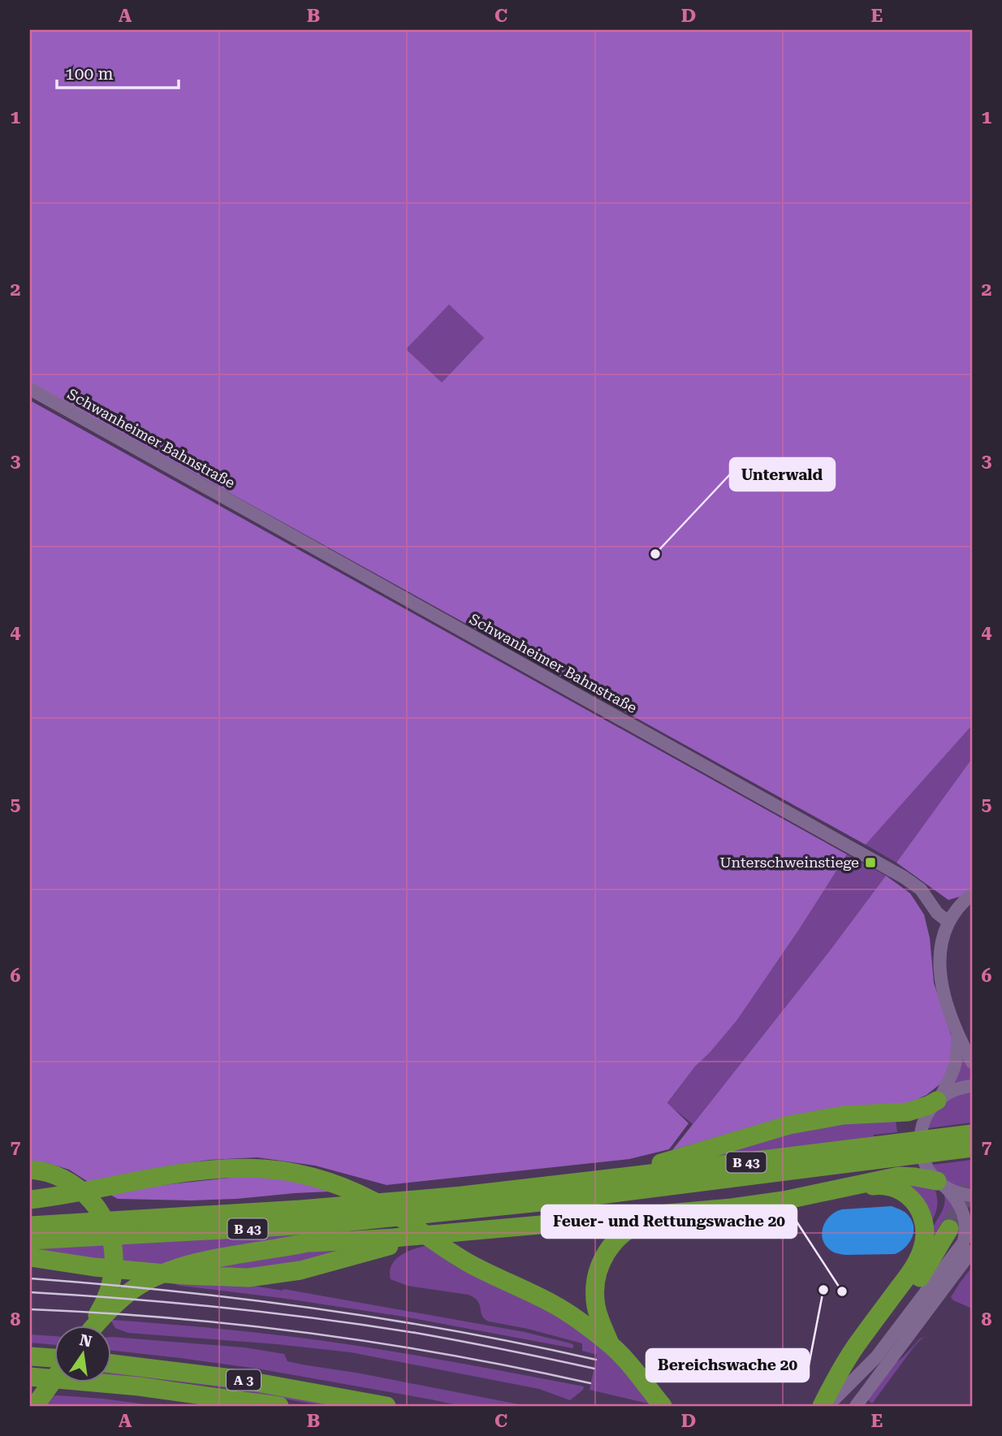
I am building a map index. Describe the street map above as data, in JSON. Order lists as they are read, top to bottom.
{
  "streets": {
    "highway": ["B 43", "A 3"],
    "street": ["Schwanheimer Bahnstraße"]
  },
  "places": {
    "other": ["Unterwald", "Bereichswache 20", "Feuer- und Rettungswache 20"],
    "transit": ["Unterschweinstiege"]
  },
  "scale_bar": "100 m",
  "north": "top",
  "grid": {
    "columns": [
      "A",
      "B",
      "C",
      "D",
      "E"
    ],
    "rows": [
      "1",
      "2",
      "3",
      "4",
      "5",
      "6",
      "7",
      "8"
    ]
  }
}
